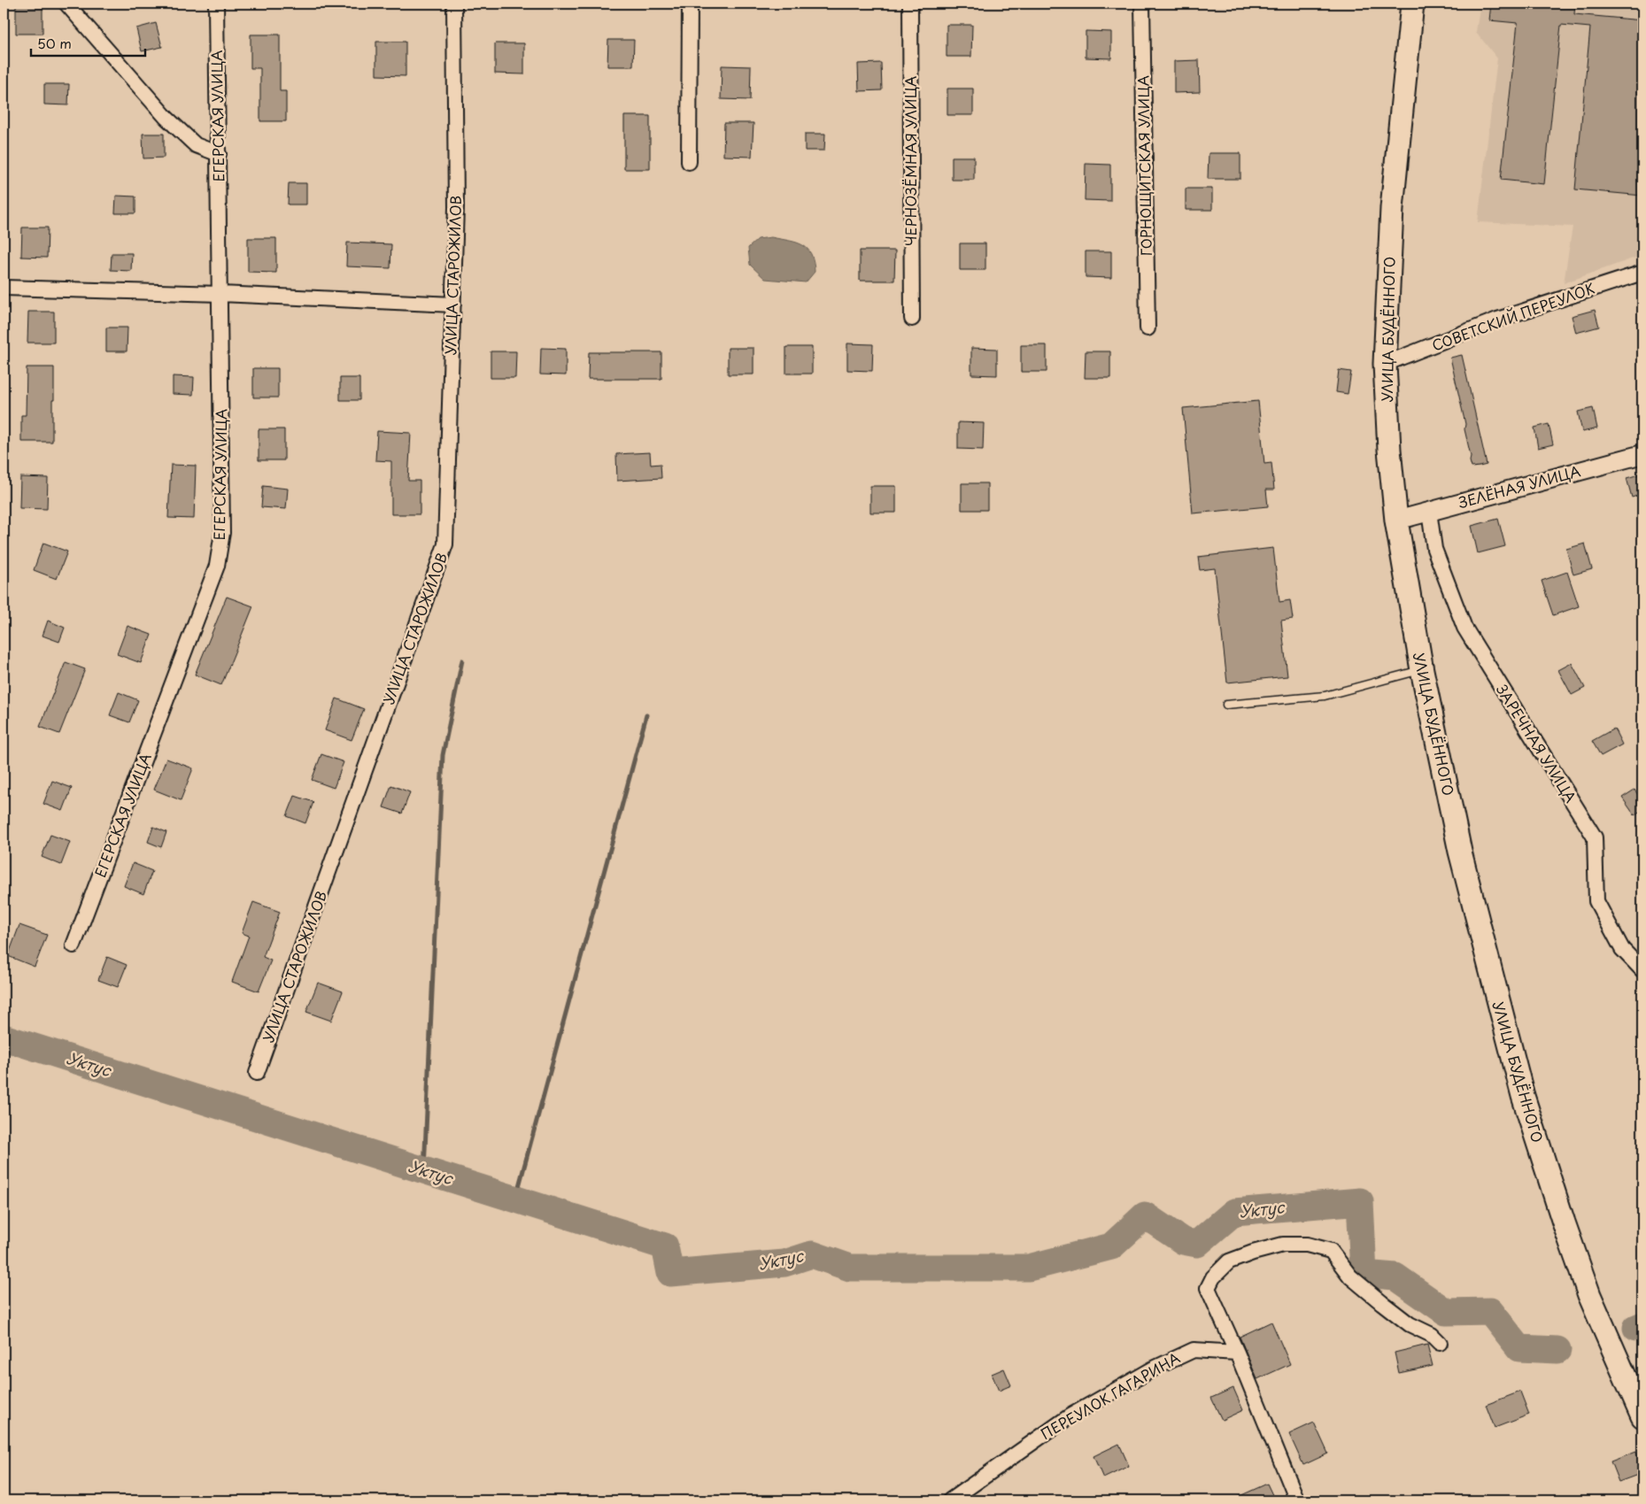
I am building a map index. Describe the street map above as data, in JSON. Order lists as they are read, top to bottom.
{
  "streets": {
    "main road": ["УЛИЦА БУДЁННОГО"],
    "street": [
      "ЕГЕРСКАЯ УЛИЦА",
      "ЧЕРНОЗЁМНАЯ УЛИЦА",
      "ГОРНОЩИТСКАЯ УЛИЦА",
      "УЛИЦА СТАРОЖИЛОВ",
      "СОВЕТСКИЙ ПЕРЕУЛОК",
      "ЗЕЛЁНАЯ УЛИЦА",
      "ЗАРЕЧНАЯ УЛИЦА",
      "ПЕРЕУЛОК ГАГАРИНА"
    ]
  },
  "crossings": [
    ["СОВЕТСКИЙ ПЕРЕУЛОК", "УЛИЦА БУДЁННОГО"],
    ["УЛИЦА БУДЁННОГО", "ЗЕЛЁНАЯ УЛИЦА"],
    ["ЗЕЛЁНАЯ УЛИЦА", "ЗАРЕЧНАЯ УЛИЦА"]
  ],
  "water": ["Уктус"],
  "scale_bar": "50 m"
}
